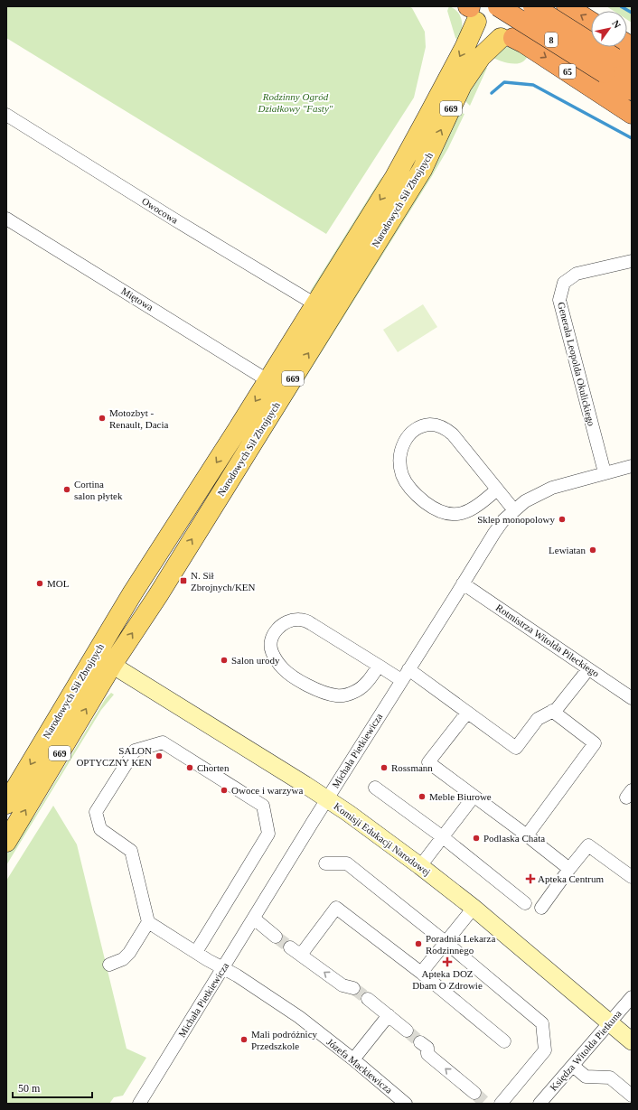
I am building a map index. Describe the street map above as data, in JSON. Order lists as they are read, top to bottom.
{
  "streets": {
    "highway": ["8", "65"],
    "main road": ["669", "Narodowych Sił Zbrojnych"],
    "street": [
      "Owocowa",
      "Miętowa",
      "Generała Leopolda Okulickiego",
      "Rotmistrza Witolda Pileckiego",
      "Michała Pietkiewicza",
      "Komisji Edukacji Narodowej",
      "Księdza Witolda Pietkuna",
      "Józefa Mackiewicza"
    ]
  },
  "crossings": [
    ["65", "Narodowych Sił Zbrojnych"],
    ["Narodowych Sił Zbrojnych", "Owocowa"],
    ["Narodowych Sił Zbrojnych", "Miętowa"],
    ["Narodowych Sił Zbrojnych", "Komisji Edukacji Narodowej"],
    ["Generała Leopolda Okulickiego", "Michała Pietkiewicza"],
    ["Rotmistrza Witolda Pileckiego", "Michała Pietkiewicza"],
    ["Michała Pietkiewicza", "Komisji Edukacji Narodowej"],
    ["Michała Pietkiewicza", "Józefa Mackiewicza"],
    ["Komisji Edukacji Narodowej", "Księdza Witolda Pietkuna"]
  ],
  "parks": ["Rodzinny Ogród Działkowy \"Fasty\""],
  "places": {
    "other": [
      "Motozbyt - Renault, Dacia",
      "Cortina salon płytek",
      "Sklep monopolowy",
      "Lewiatan",
      "MOL",
      "Salon urody",
      "SALON OPTYCZNY KEN",
      "Chorten",
      "Rossmann",
      "Owoce i warzywa",
      "Meble Biurowe",
      "Podlaska Chata",
      "Poradnia Lekarza Rodzinnego",
      "Mali podróżnicy Przedszkole"
    ],
    "transit": ["N. Sił Zbrojnych/KEN"],
    "health": ["Apteka Centrum", "Apteka DOZ Dbam O Zdrowie"]
  },
  "scale_bar": "50 m",
  "north": "top right"
}
